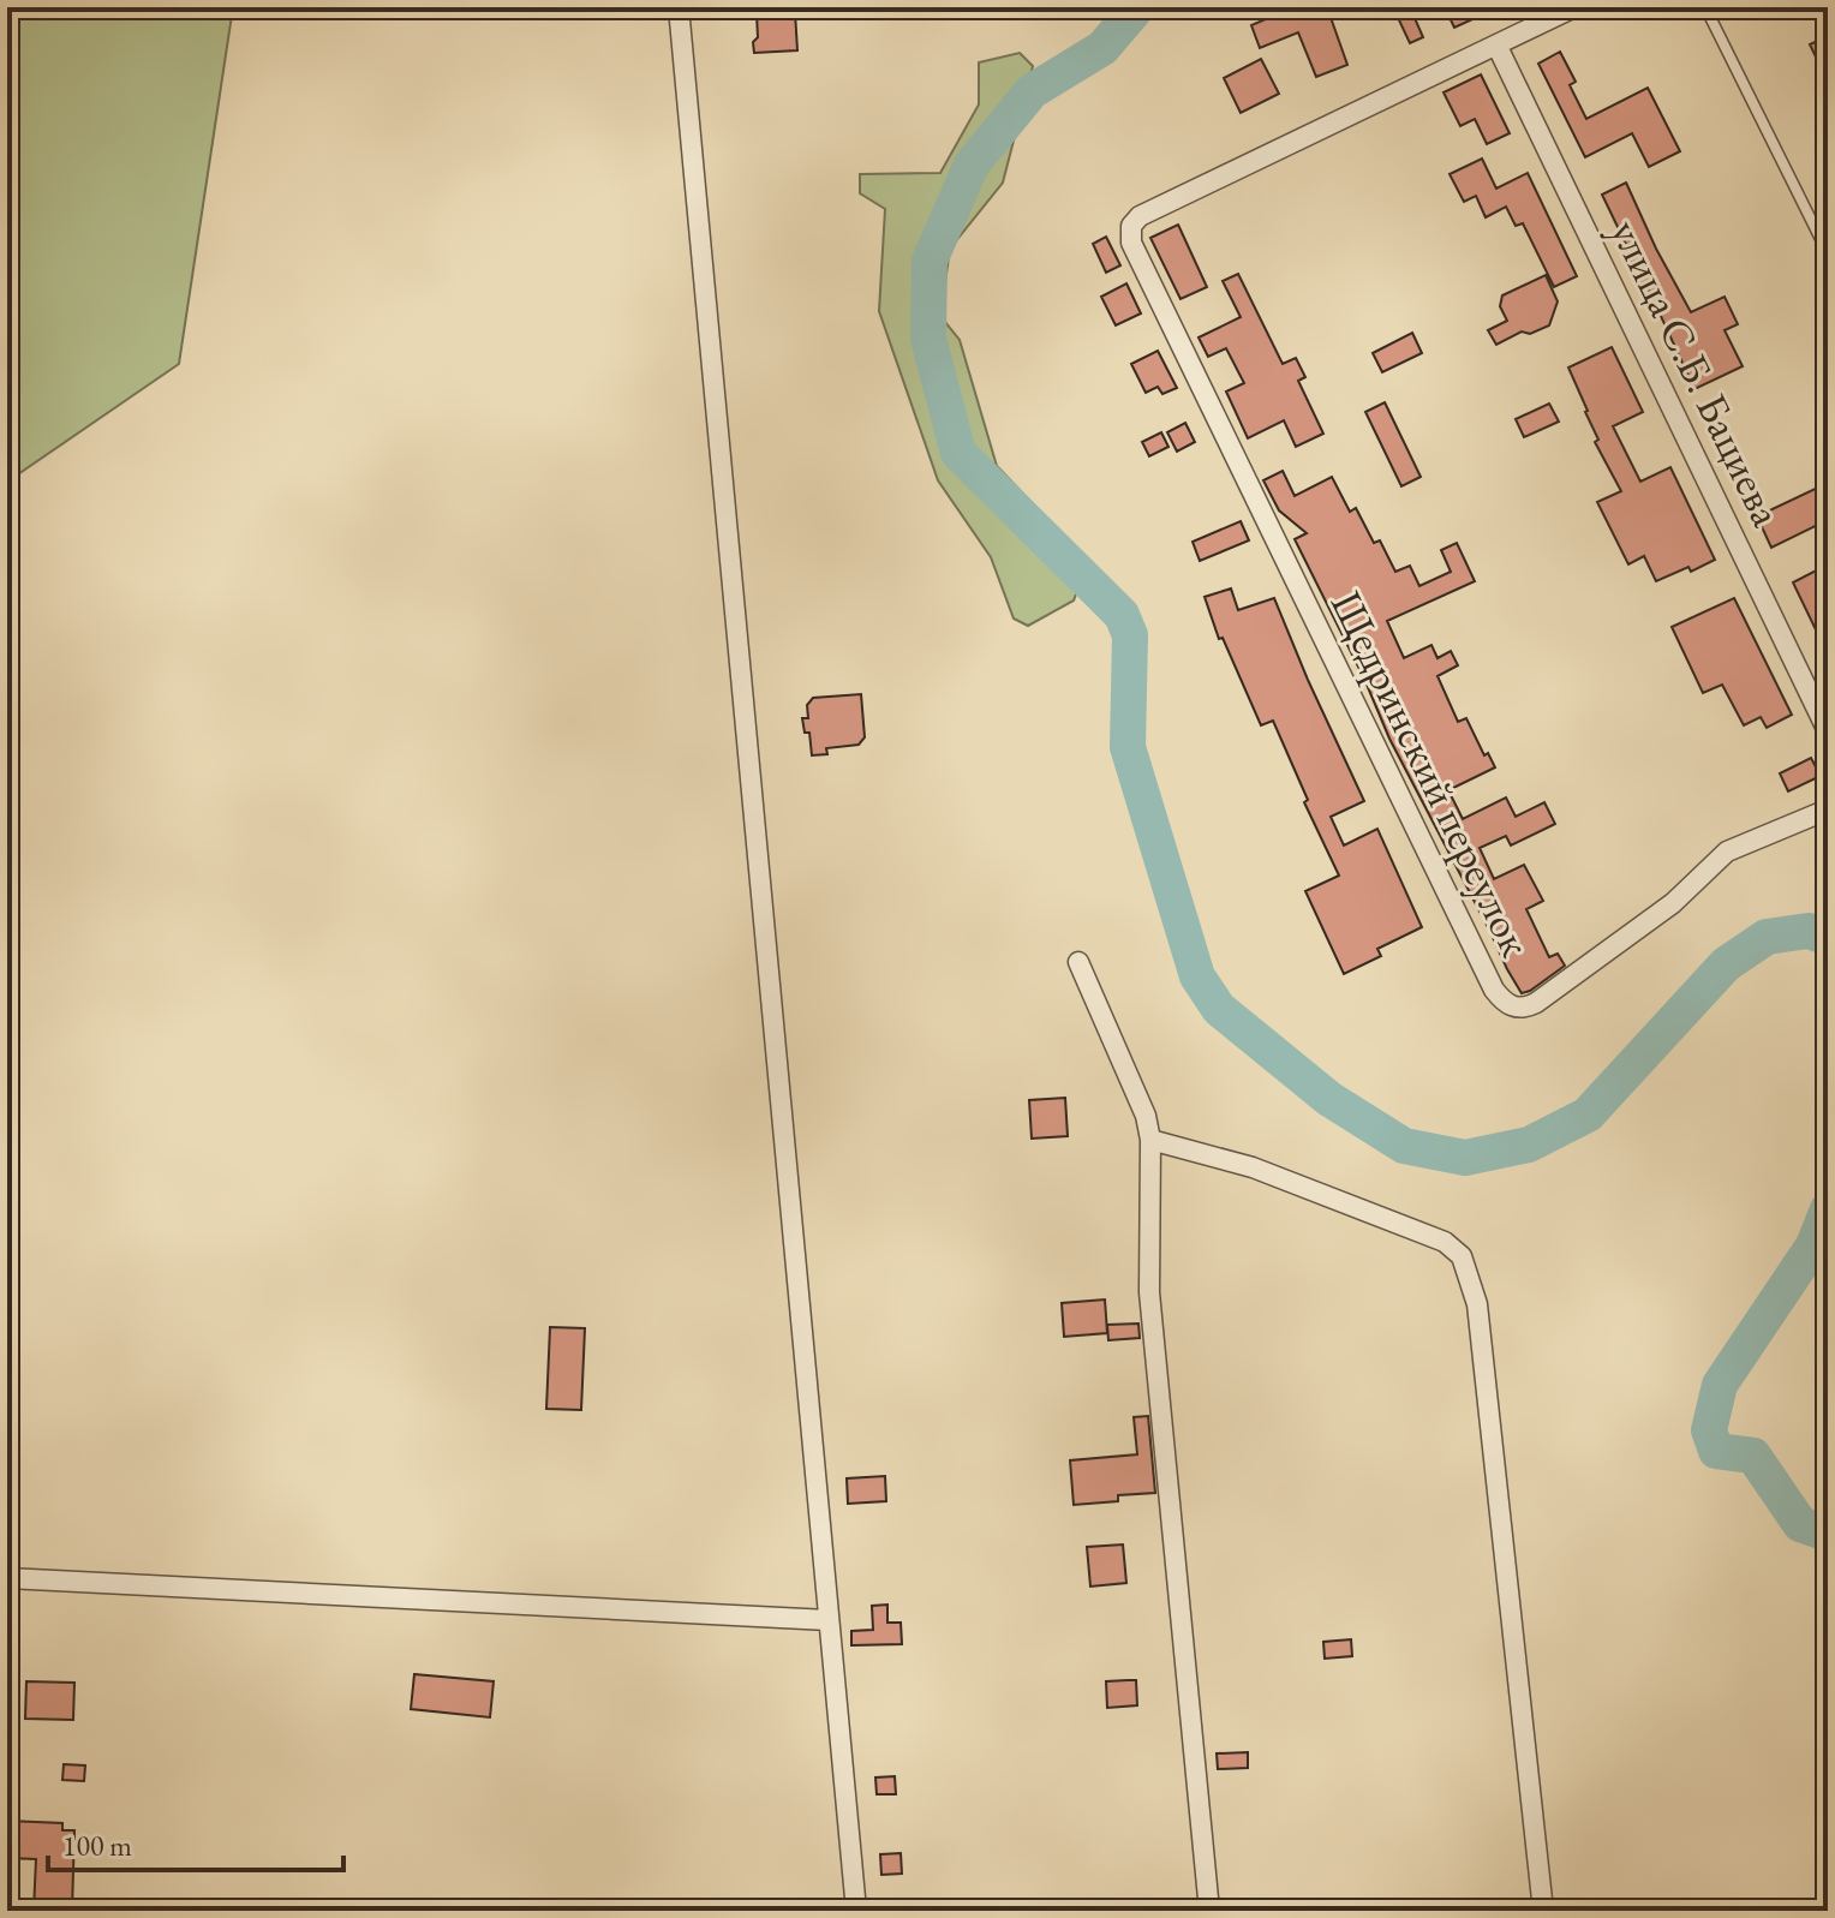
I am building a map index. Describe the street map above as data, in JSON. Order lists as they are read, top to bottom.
{
  "streets": {
    "street": ["улица С.Б. Бациева", "Щедринский переулок"]
  },
  "crossings": [
    ["улица С.Б. Бациева", "Щедринский переулок"]
  ],
  "scale_bar": "100 m"
}
